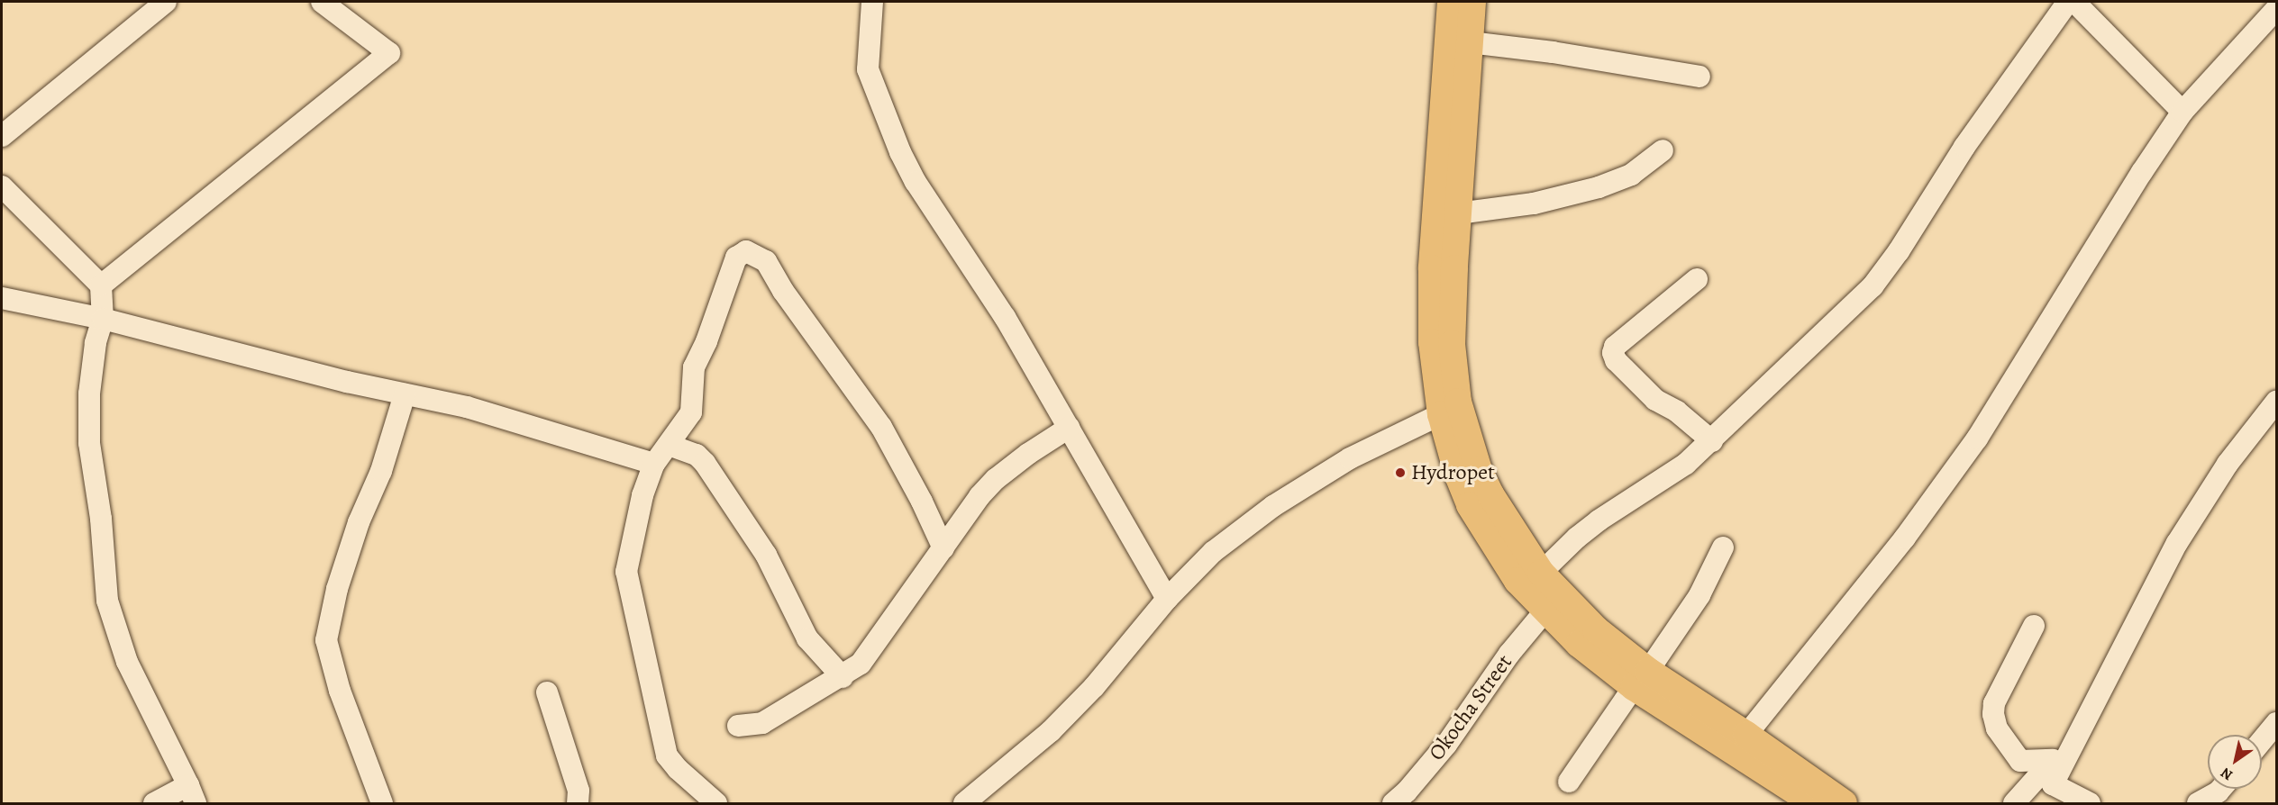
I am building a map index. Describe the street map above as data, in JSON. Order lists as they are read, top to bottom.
{
  "streets": {
    "street": ["Okocha Street"]
  },
  "places": ["Hydropet"],
  "north": "bottom left"
}
